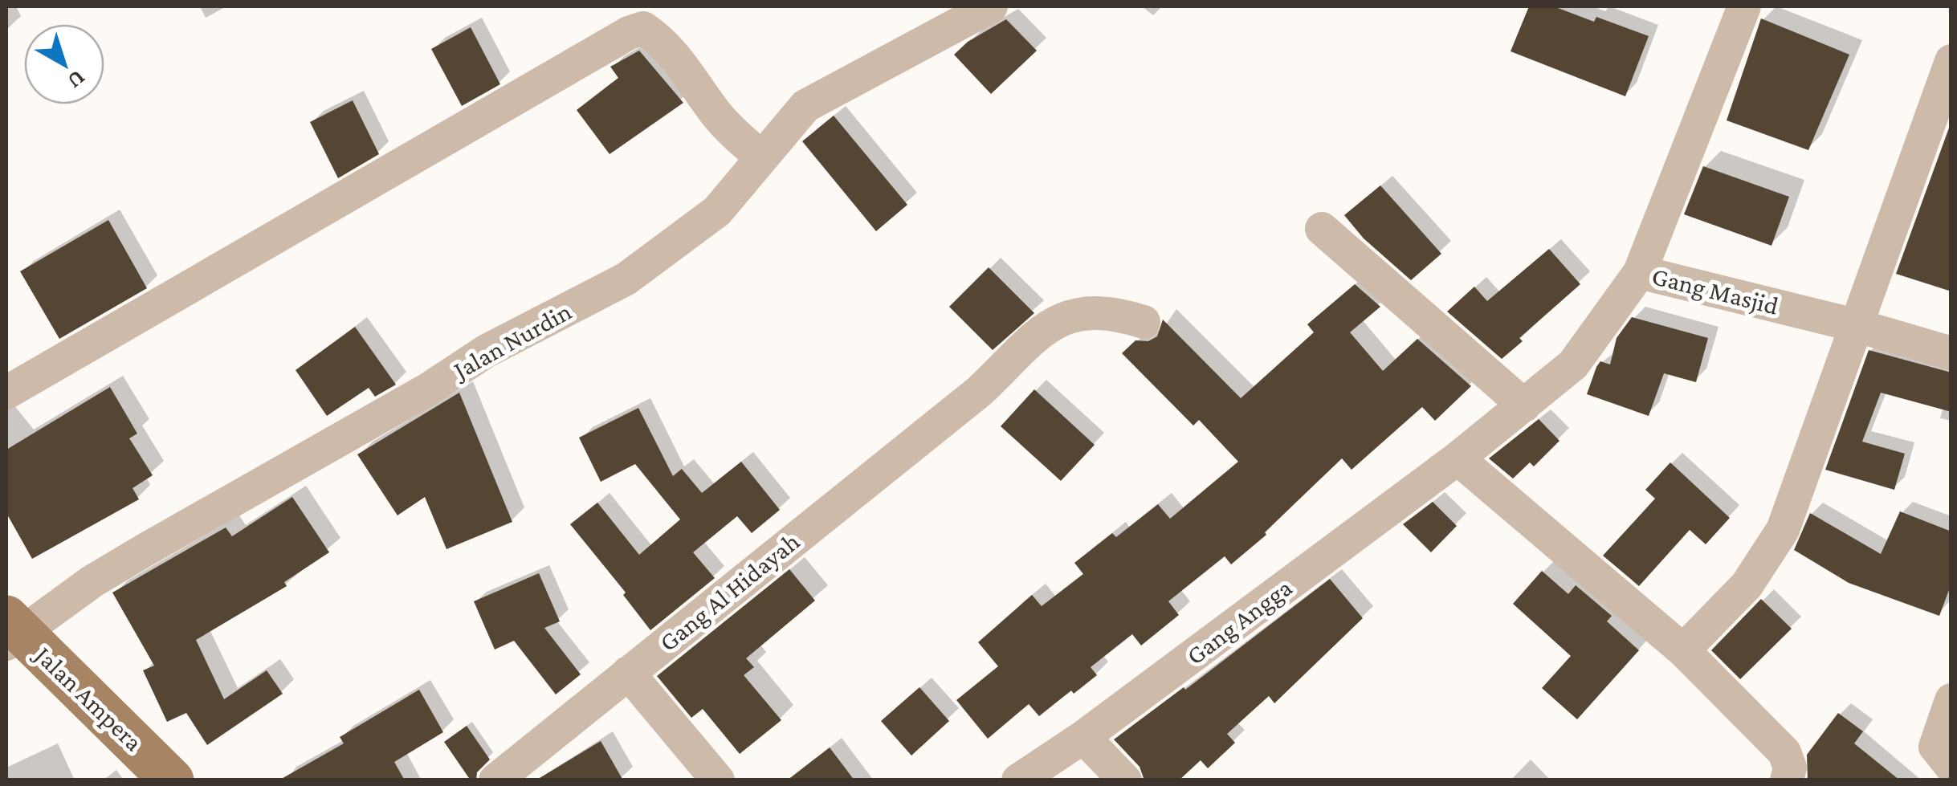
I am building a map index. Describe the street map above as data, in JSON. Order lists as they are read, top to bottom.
{
  "streets": {
    "main road": ["Jalan Ampera"],
    "street": [
      "Gang Masjid",
      "Jalan Nurdin",
      "Gang Al Hidayah",
      "Gang Angga"
    ]
  },
  "crossings": [
    ["Gang Masjid", "Gang Angga"],
    ["Jalan Nurdin", "Jalan Ampera"]
  ],
  "north": "bottom right"
}
